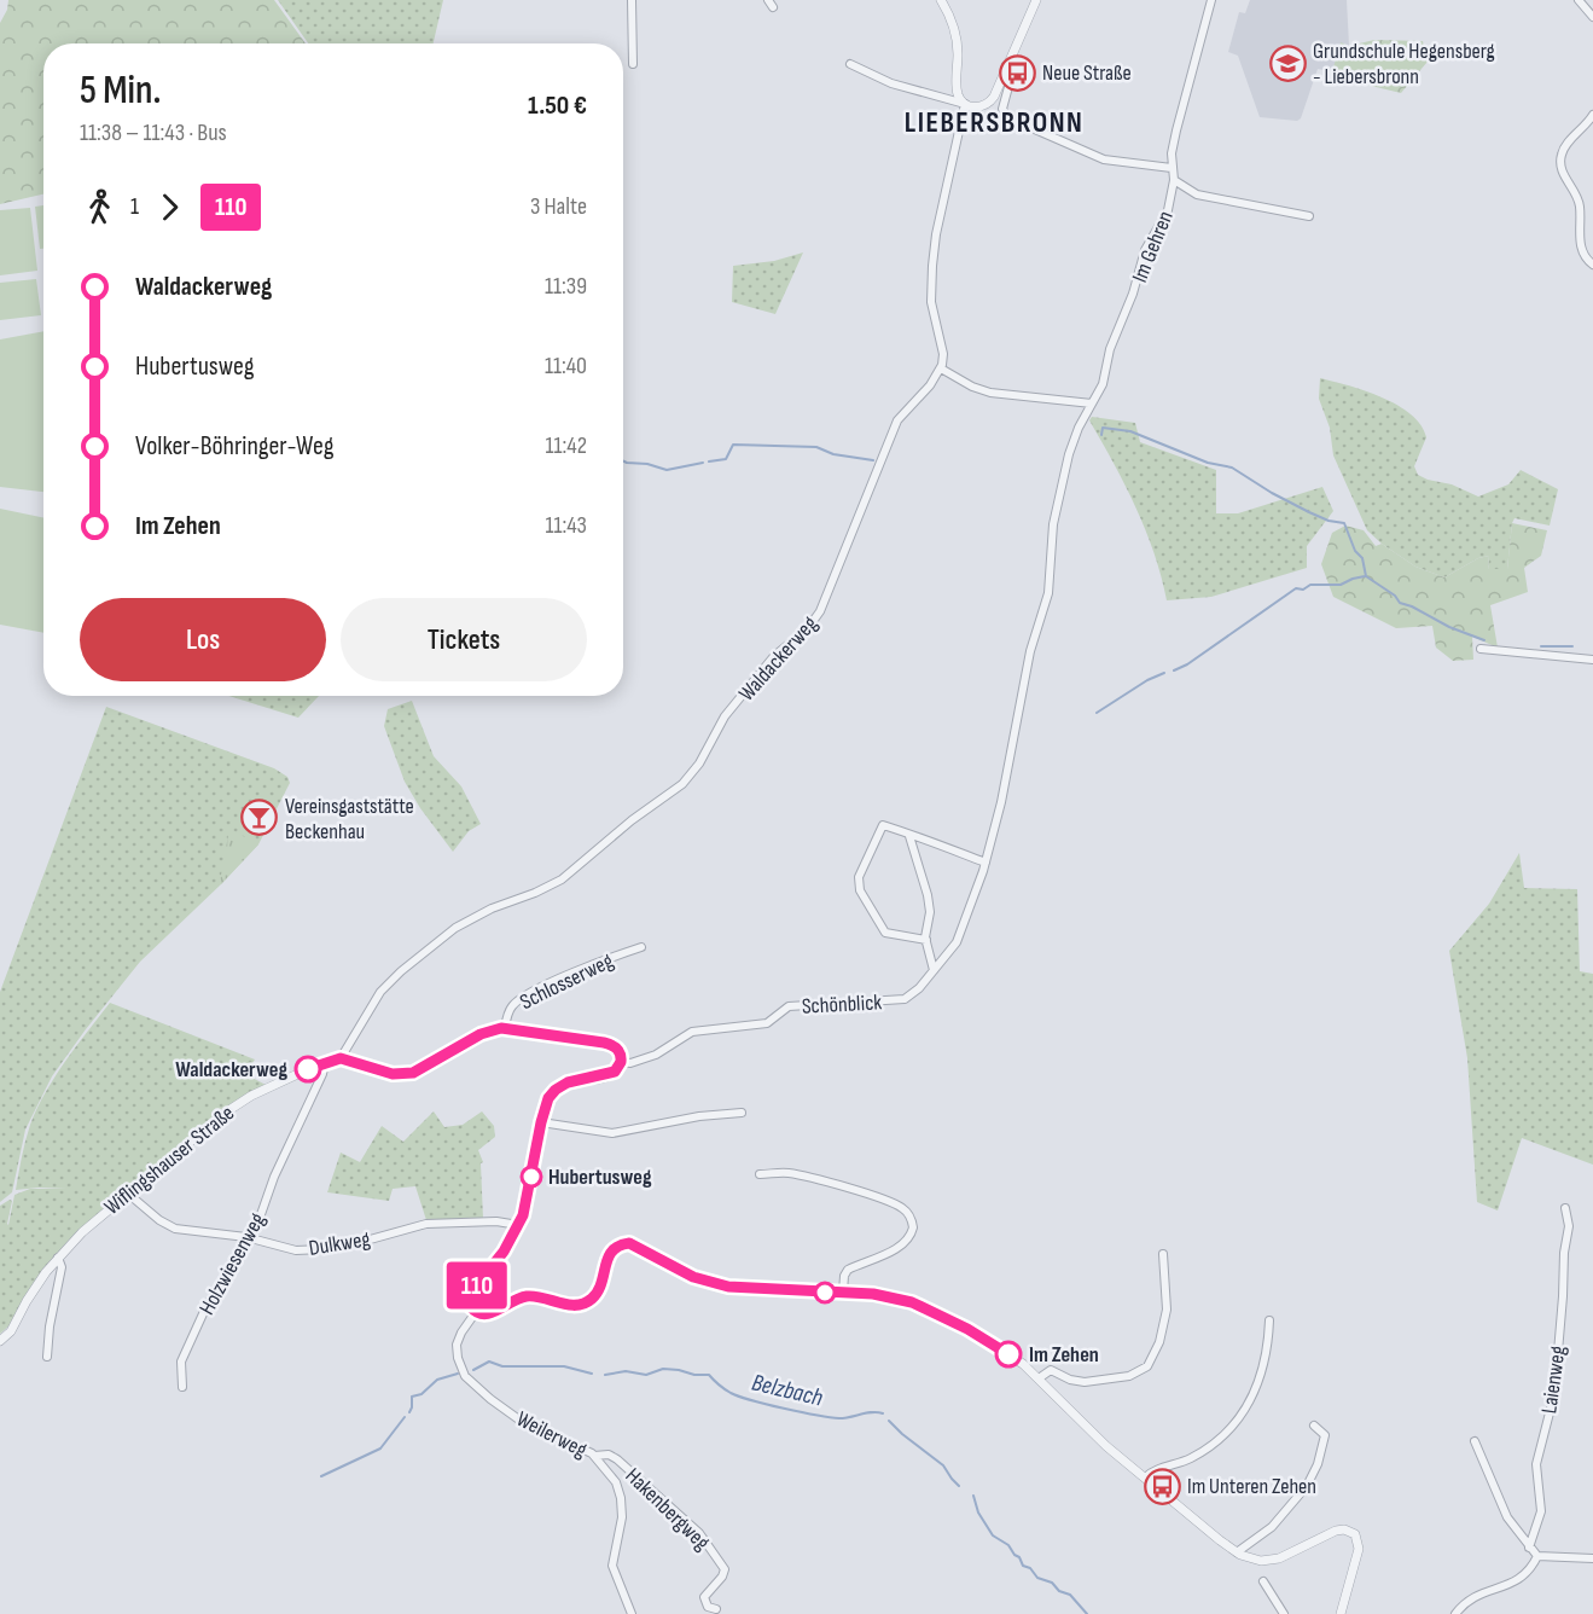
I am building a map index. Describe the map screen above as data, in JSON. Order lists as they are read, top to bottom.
{
  "streets": {
    "street": [
      "Im Gehren",
      "Waldackerweg",
      "Schlosserweg",
      "Schönblick",
      "Wiflingshauser Straße",
      "Dulkweg",
      "Holzwiesenweg",
      "Laienweg",
      "Weilerweg",
      "Hakenbergweg"
    ]
  },
  "crossings": [
    ["Im Gehren", "Schönblick"],
    ["Waldackerweg", "Wiflingshauser Straße"],
    ["Schlosserweg", "Wiflingshauser Straße"],
    ["Schönblick", "Wiflingshauser Straße"],
    ["Wiflingshauser Straße", "Dulkweg"],
    ["Wiflingshauser Straße", "Holzwiesenweg"],
    ["Dulkweg", "Holzwiesenweg"],
    ["Weilerweg", "Hakenbergweg"]
  ],
  "districts": ["LIEBERSBRONN"],
  "water": ["Belzbach"],
  "places": {
    "school or university": ["Grundschule Hegensberg - Liebersbronn"],
    "bus stop": ["Neue Straße", "Im Unteren Zehen"],
    "bar": ["Vereinsgaststätte Beckenhau"],
    "other": ["Waldackerweg", "Hubertusweg", "Im Zehen"]
  },
  "lines": ["bus line 110"],
  "page": {
    "on_map": "110",
    "heading": ["5 Min.", "11:38 – 11:43 · Bus", "1.50 €"],
    "legs": ["1", "110", "3 Halte"],
    "list": [
      {
        "name": "Waldackerweg",
        "value": "11:39"
      },
      {
        "name": "Hubertusweg",
        "value": "11:40"
      },
      {
        "name": "Volker-Böhringer-Weg",
        "value": "11:42"
      },
      {
        "name": "Im Zehen",
        "value": "11:43"
      }
    ],
    "buttons": ["Los", "Tickets"]
  }
}
